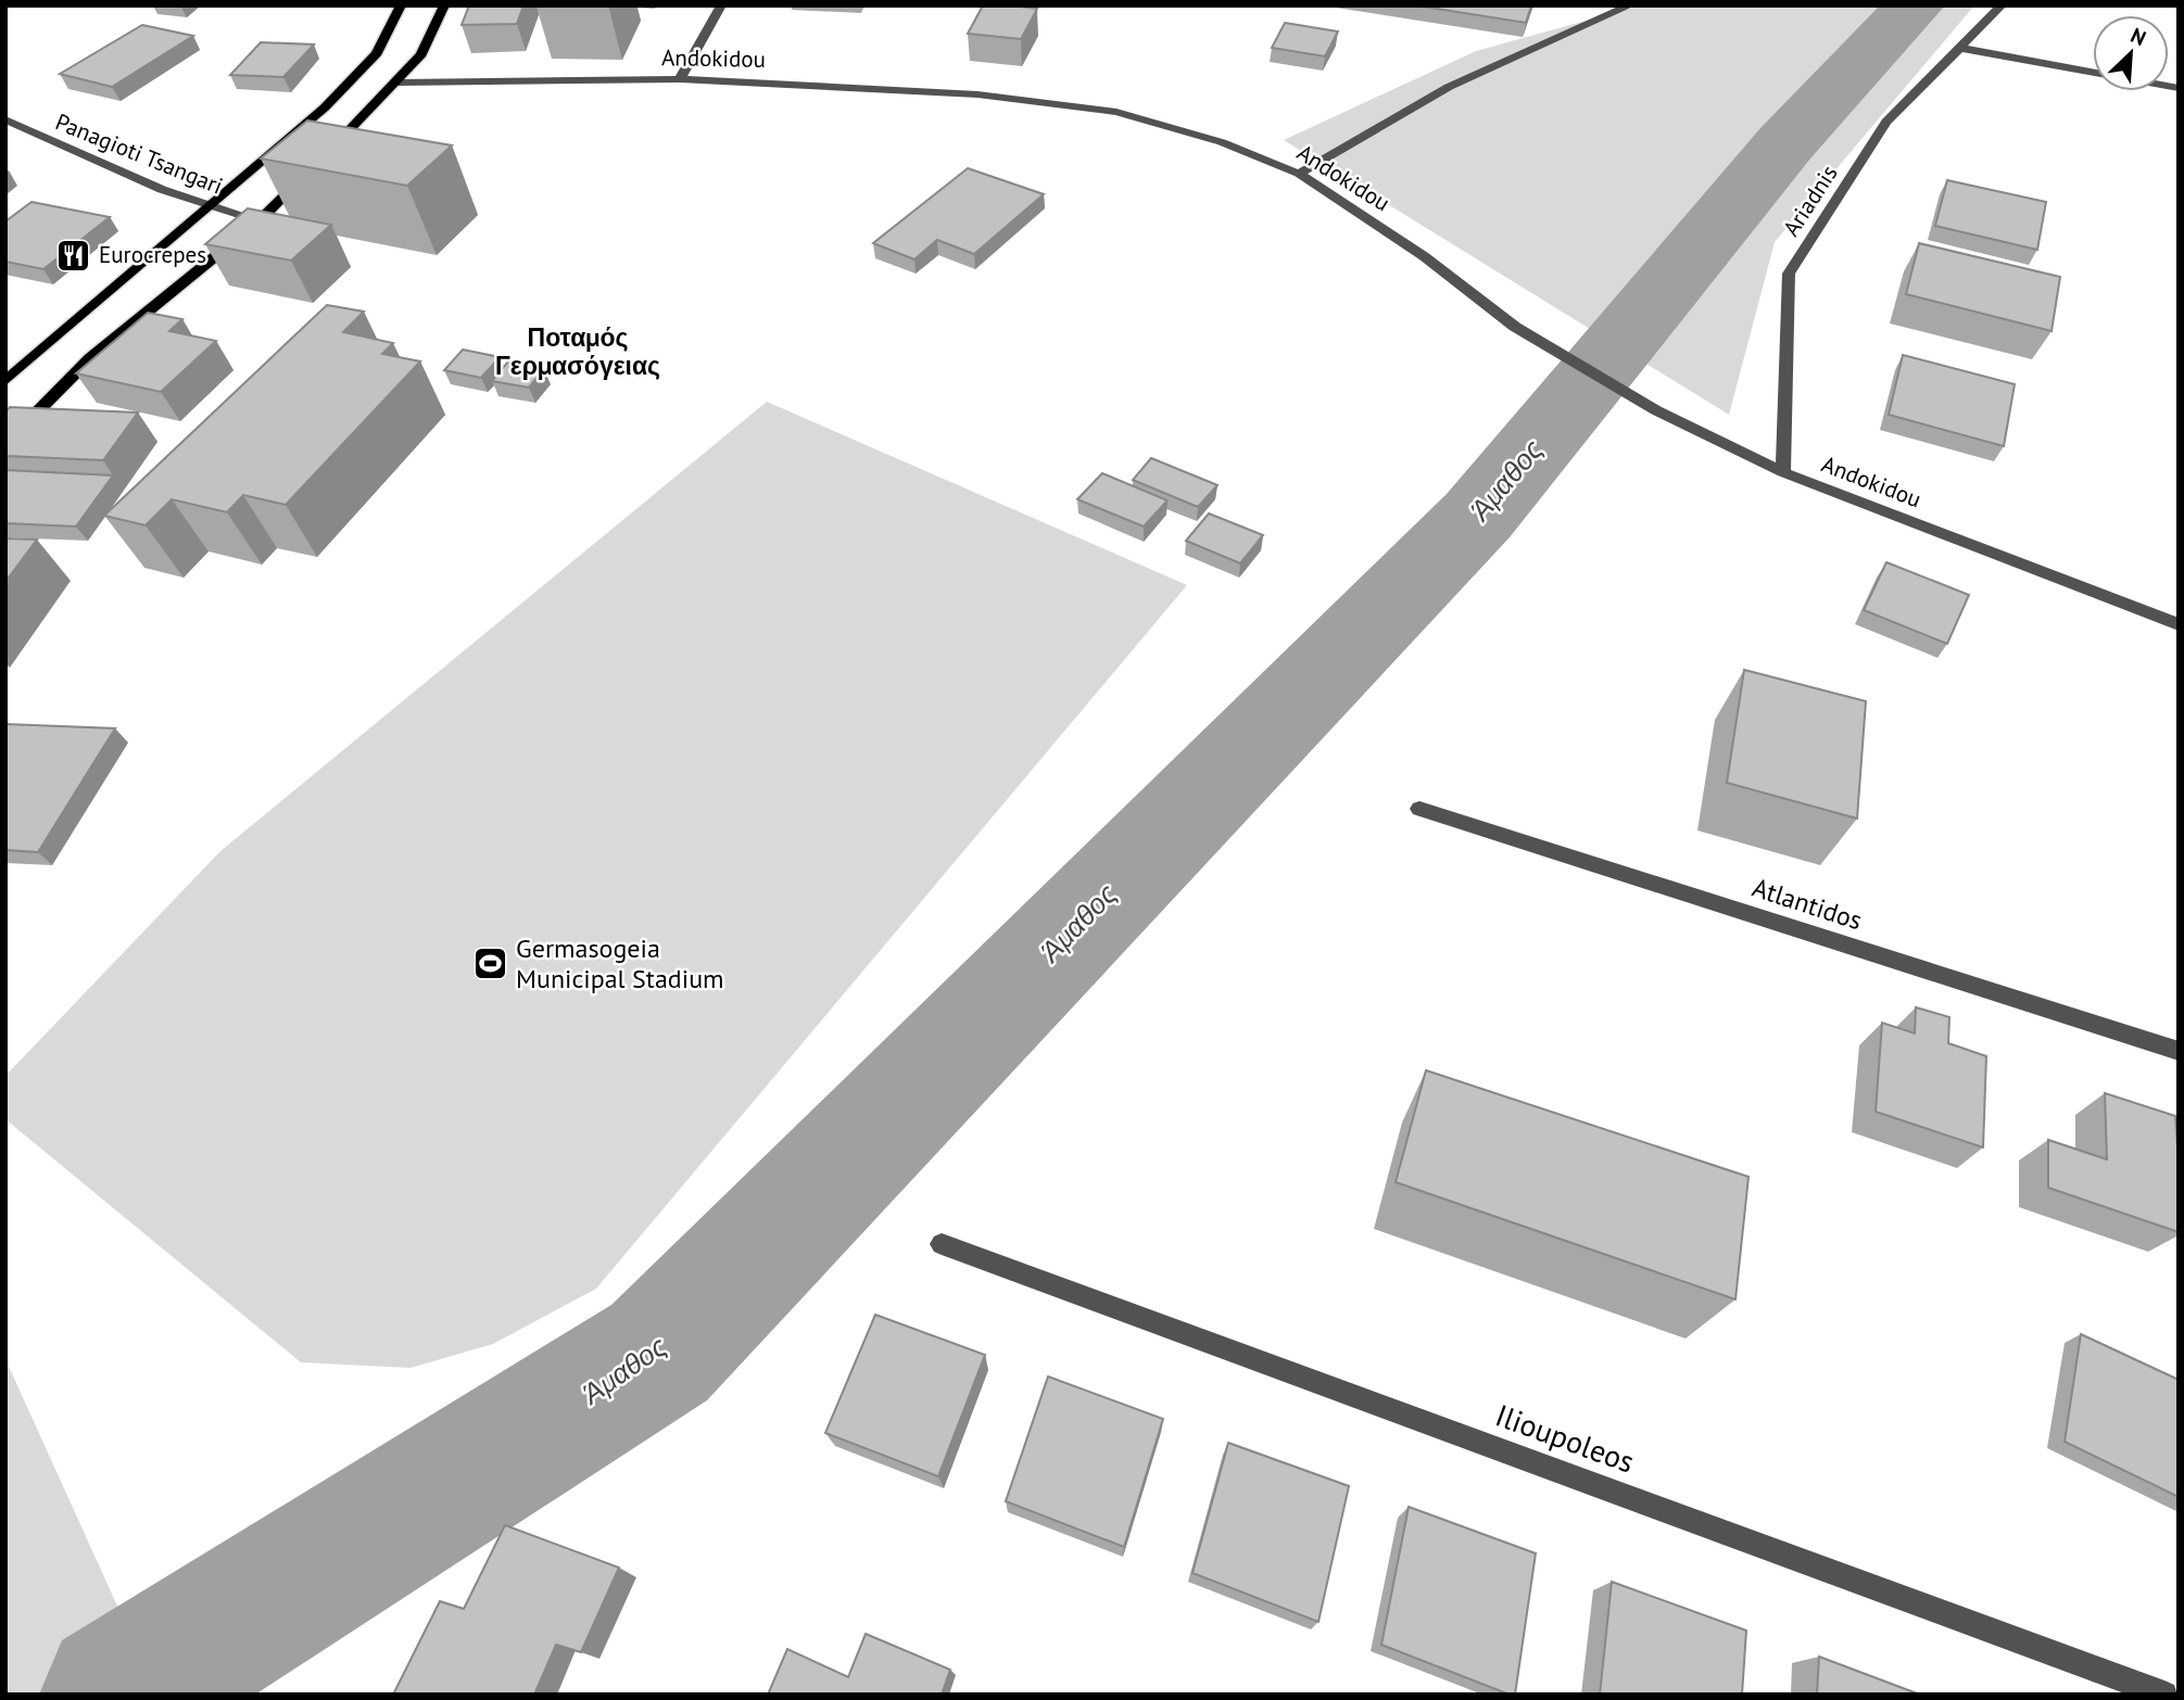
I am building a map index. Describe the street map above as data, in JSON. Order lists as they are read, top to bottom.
{
  "streets": {
    "street": [
      "Andokidou",
      "Panagioti Tsangari",
      "Ariadnis",
      "Atlantidos",
      "Ilioupoleos"
    ]
  },
  "crossings": [
    ["Andokidou", "Ariadnis"]
  ],
  "districts": ["Ποταμός Γερμασόγειας"],
  "water": ["Άμαθος"],
  "places": {
    "restaurant": ["Eurocrepes"],
    "sports": ["Germasogeia Municipal Stadium"]
  },
  "north": "top right"
}
